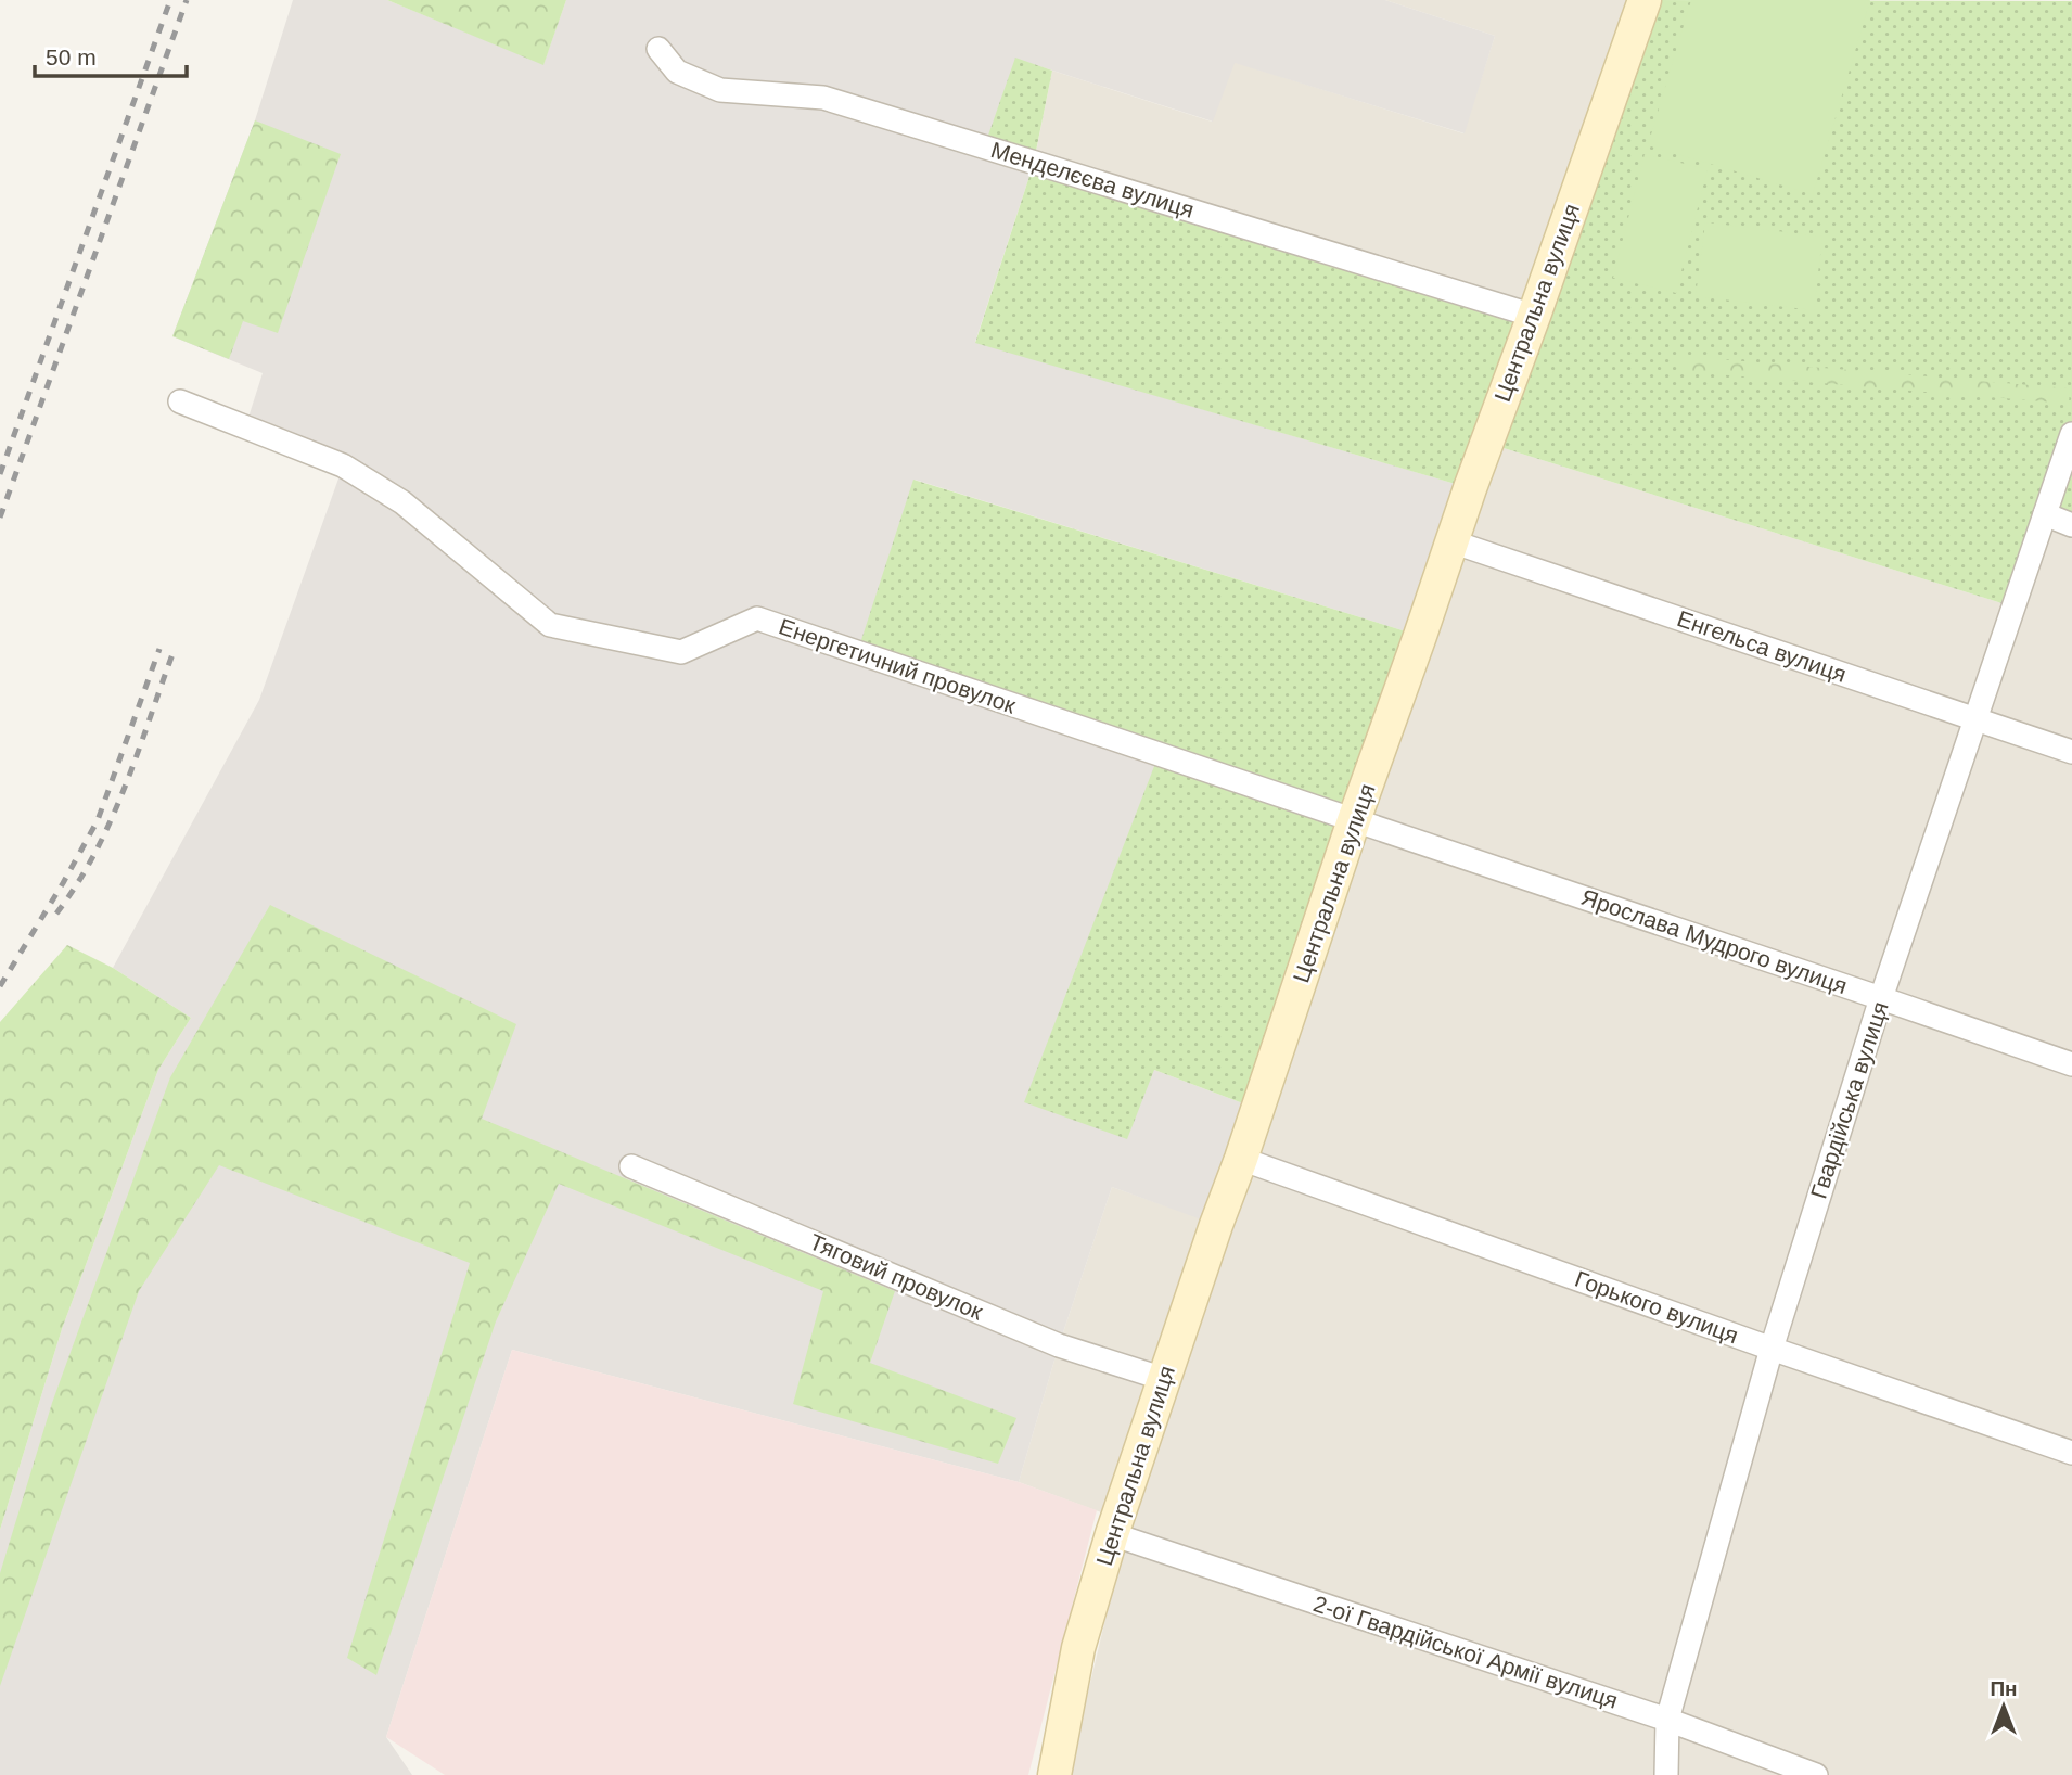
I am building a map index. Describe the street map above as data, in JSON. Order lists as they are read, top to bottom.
{
  "streets": {
    "main road": ["Центральна вулиця"],
    "street": [
      "Менделєєва вулиця",
      "Енгельса вулиця",
      "Енергетичний провулок",
      "Ярослава Мудрого вулиця",
      "Гвардійська вулиця",
      "Тяговий провулок",
      "Горького вулиця",
      "2-ої Гвардійської Армії вулиця"
    ]
  },
  "crossings": [
    ["Менделєєва вулиця", "Центральна вулиця"],
    ["Центральна вулиця", "Енгельса вулиця"],
    ["Центральна вулиця", "Енергетичний провулок"],
    ["Центральна вулиця", "Ярослава Мудрого вулиця"],
    ["Центральна вулиця", "Тяговий провулок"],
    ["Центральна вулиця", "Горького вулиця"],
    ["Центральна вулиця", "2-ої Гвардійської Армії вулиця"],
    ["Енгельса вулиця", "Гвардійська вулиця"],
    ["Енергетичний провулок", "Ярослава Мудрого вулиця"],
    ["Ярослава Мудрого вулиця", "Гвардійська вулиця"],
    ["Гвардійська вулиця", "Горького вулиця"],
    ["Гвардійська вулиця", "2-ої Гвардійської Армії вулиця"]
  ],
  "scale_bar": "50 m",
  "north": "top"
}
